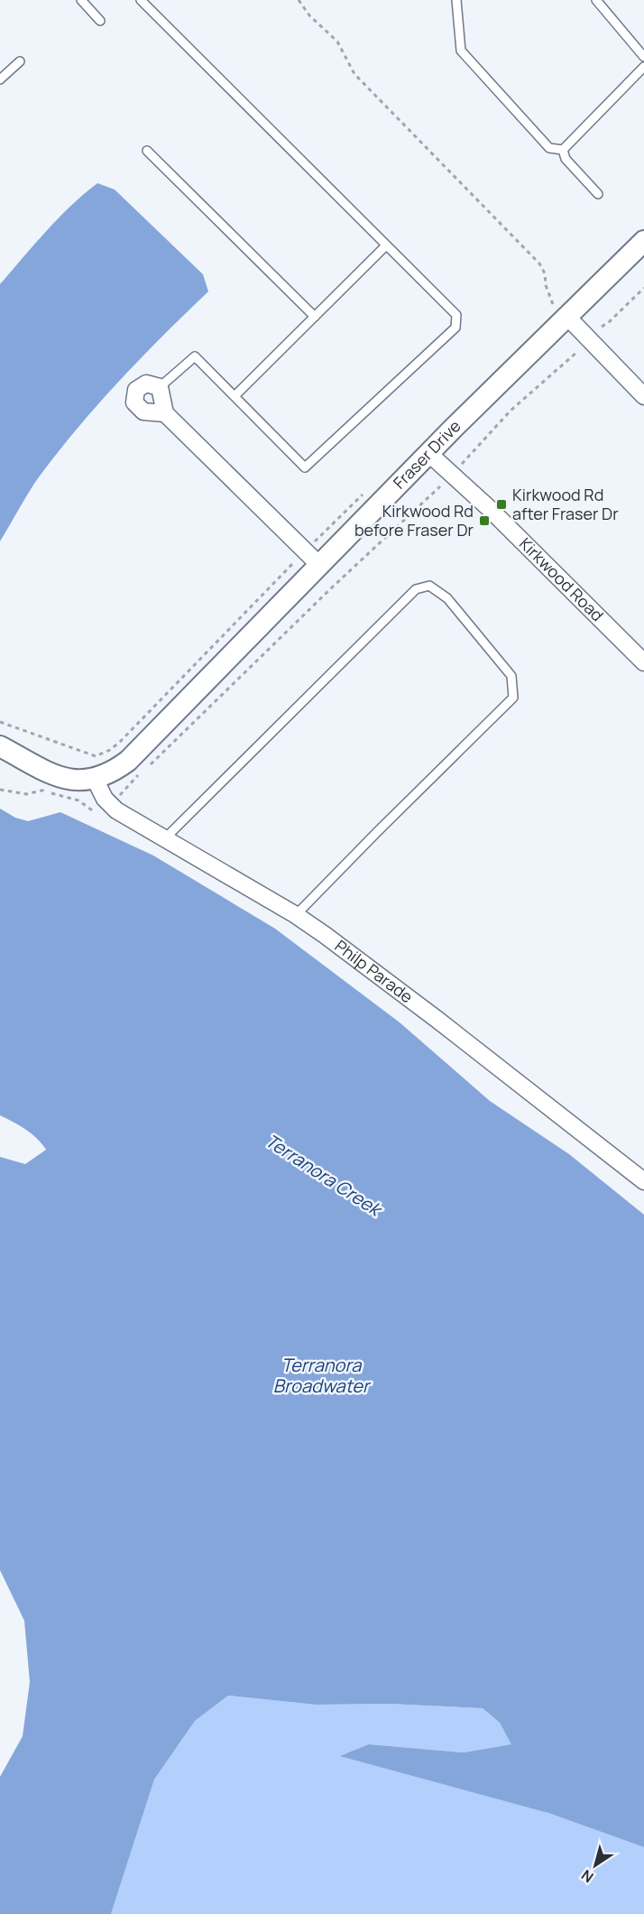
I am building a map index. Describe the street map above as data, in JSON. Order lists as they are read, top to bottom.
{
  "streets": {
    "street": ["Fraser Drive", "Kirkwood Road", "Philp Parade"]
  },
  "crossings": [
    ["Fraser Drive", "Kirkwood Road"],
    ["Fraser Drive", "Philp Parade"]
  ],
  "water": ["Terranora Creek", "Terranora Broadwater"],
  "places": {
    "transit": ["Kirkwood Rd after Fraser Dr", "Kirkwood Rd before Fraser Dr"]
  },
  "north": "bottom left"
}
